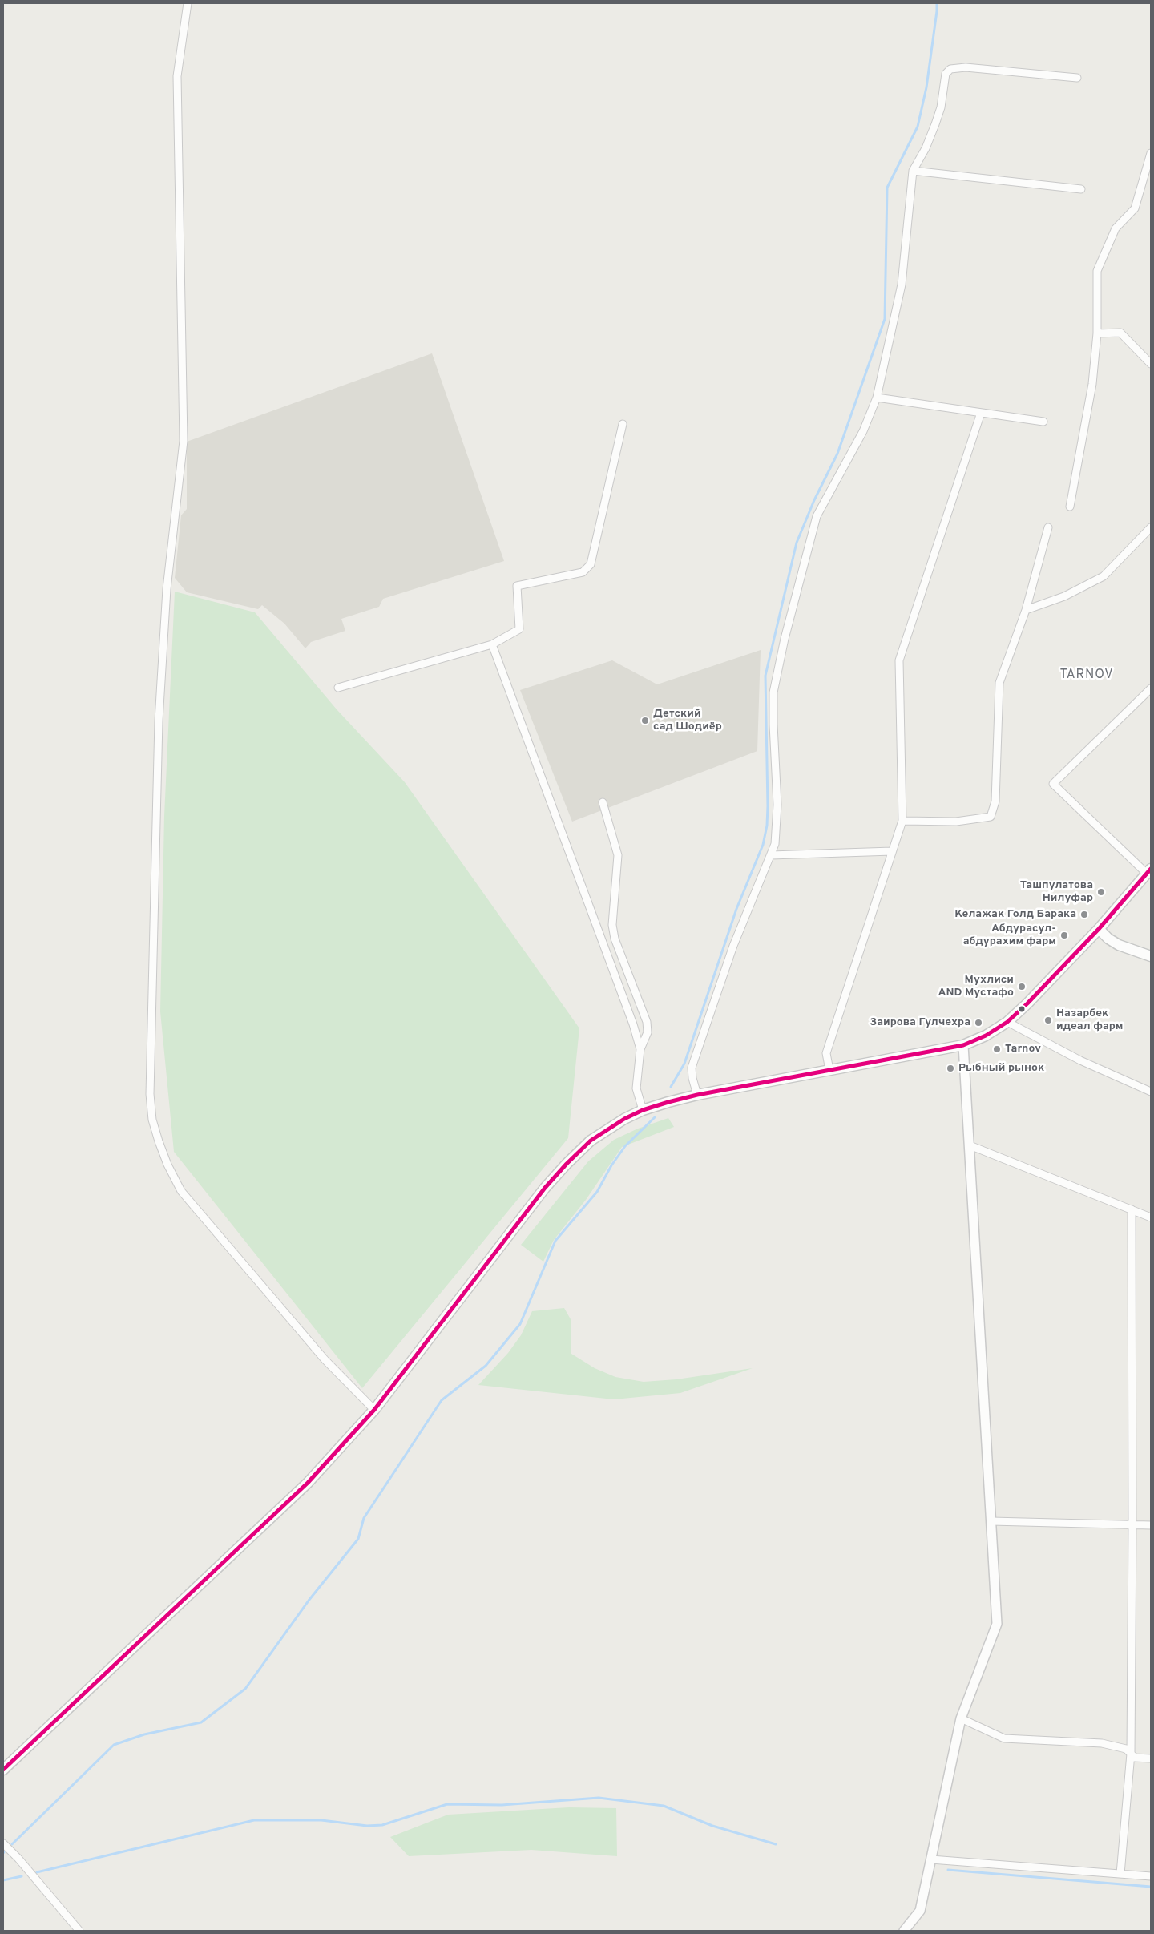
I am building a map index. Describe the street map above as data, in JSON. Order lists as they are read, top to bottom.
{
  "districts": ["TARNOV"],
  "places": [
    "Детский сад Шодиёр",
    "Ташпулатова Нилуфар",
    "Келажак Голд Барака",
    "Абдурасул- абдурахим фарм",
    "Мухлиси AND Мустафо",
    "Назарбек идеал фарм",
    "Заирова Гулчехра",
    "Tarnov",
    "Рыбный рынок"
  ]
}
